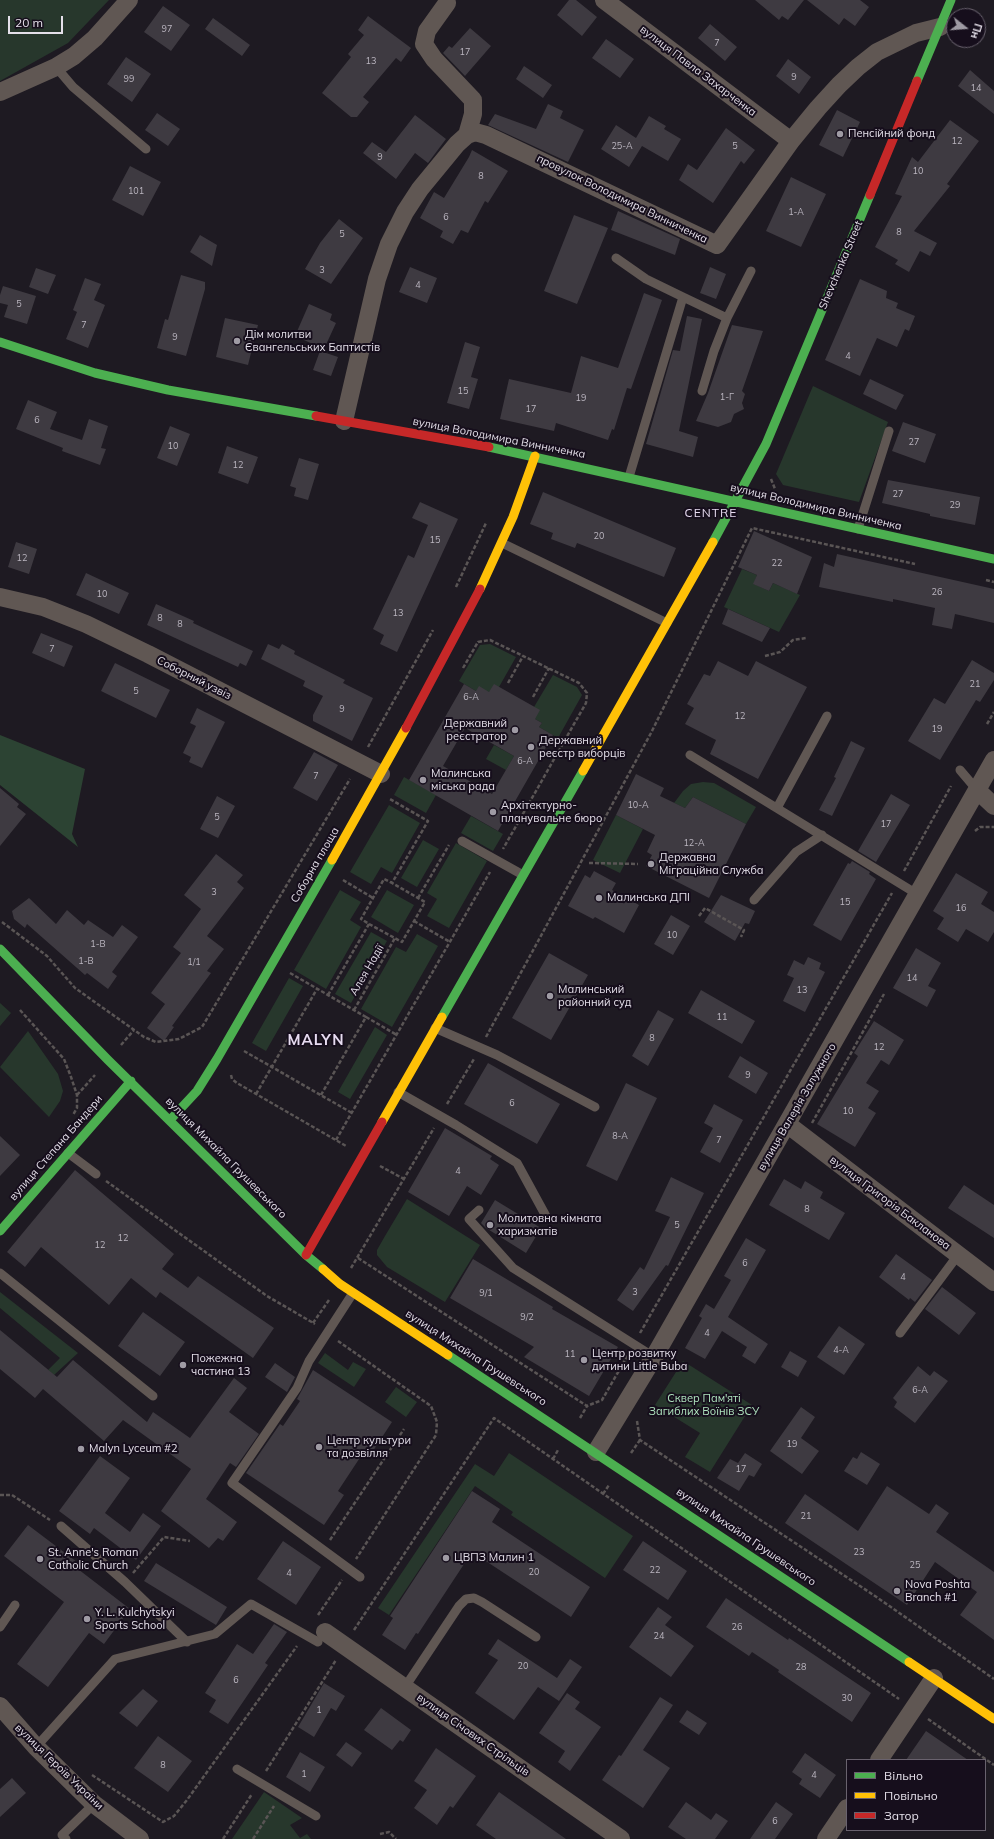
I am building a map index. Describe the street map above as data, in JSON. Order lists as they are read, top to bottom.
{
  "streets": {
    "street": [
      "вулиця Павла Захарченка",
      "провулок Володимира Винниченка",
      "Shevchenka Street",
      "вулиця Володимира Винниченка",
      "Соборний узвіз",
      "Соборна площа",
      "вулиця Валерія Залужного",
      "вулиця Степана Бандери",
      "вулиця Михайла Грушевського",
      "вулиця Григорія Бакланова",
      "вулиця Січових Стрільців",
      "вулиця Героїв України"
    ],
    "path": ["Алея Надії"]
  },
  "crossings": [
    ["вулиця Павла Захарченка", "провулок Володимира Винниченка"],
    ["Shevchenka Street", "вулиця Володимира Винниченка"],
    ["Shevchenka Street", "вулиця Михайла Грушевського"],
    ["вулиця Володимира Винниченка", "Соборна площа"],
    ["Соборний узвіз", "Соборна площа"],
    ["Соборна площа", "вулиця Михайла Грушевського"],
    ["вулиця Валерія Залужного", "вулиця Михайла Грушевського"],
    ["вулиця Валерія Залужного", "вулиця Григорія Бакланова"],
    ["вулиця Степана Бандери", "вулиця Михайла Грушевського"]
  ],
  "districts": ["CENTRE", "MALYN"],
  "parks": ["Сквер Пам'яті Загиблих Воїнів ЗСУ"],
  "places": [
    "Пенсійний фонд",
    "Дім молитви Євангельських Баптистів",
    "Державний реєстратор",
    "Державний реєстр виборців",
    "Малинська міська рада",
    "Архітектурно- планувальне бюро",
    "Державна Міграційна Служба",
    "Малинська ДПІ",
    "Малинський районний суд",
    "Молитовна кімната харизматів",
    "Центр розвитку дитини Little Buba",
    "Пожежна частина 13",
    "Центр культури та дозвілля",
    "Malyn Lyceum #2",
    "ЦВПЗ Малин 1",
    "St. Anne's Roman Catholic Church",
    "Nova Poshta Branch #1",
    "Y. L. Kulchytskyi Sports School"
  ],
  "house_numbers": [
    "97",
    "7",
    "17",
    "13",
    "9",
    "99",
    "14",
    "12",
    "25-А",
    "5",
    "9",
    "10",
    "8",
    "101",
    "1-А",
    "6",
    "8",
    "5",
    "3",
    "4",
    "5",
    "7",
    "9",
    "4",
    "15",
    "1-Г",
    "19",
    "17",
    "6",
    "27",
    "10",
    "12",
    "27",
    "29",
    "20",
    "15",
    "12",
    "22",
    "26",
    "10",
    "13",
    "8",
    "8",
    "7",
    "21",
    "5",
    "6-А",
    "9",
    "12",
    "19",
    "6-А",
    "7",
    "10-А",
    "5",
    "17",
    "12-А",
    "3",
    "15",
    "16",
    "10",
    "1-В",
    "1-В",
    "1/1",
    "14",
    "13",
    "11",
    "8",
    "12",
    "9",
    "6",
    "10",
    "8-А",
    "7",
    "4",
    "8",
    "5",
    "12",
    "12",
    "6",
    "4",
    "3",
    "9/1",
    "9/2",
    "4",
    "4-А",
    "11",
    "6-А",
    "19",
    "17",
    "21",
    "23",
    "25",
    "22",
    "20",
    "4",
    "26",
    "24",
    "20",
    "28",
    "6",
    "30",
    "1",
    "8",
    "1",
    "4",
    "6"
  ],
  "legend": ["Вільно", "Повільно", "Затор"],
  "scale_bar": "20 m",
  "north": "right"
}
